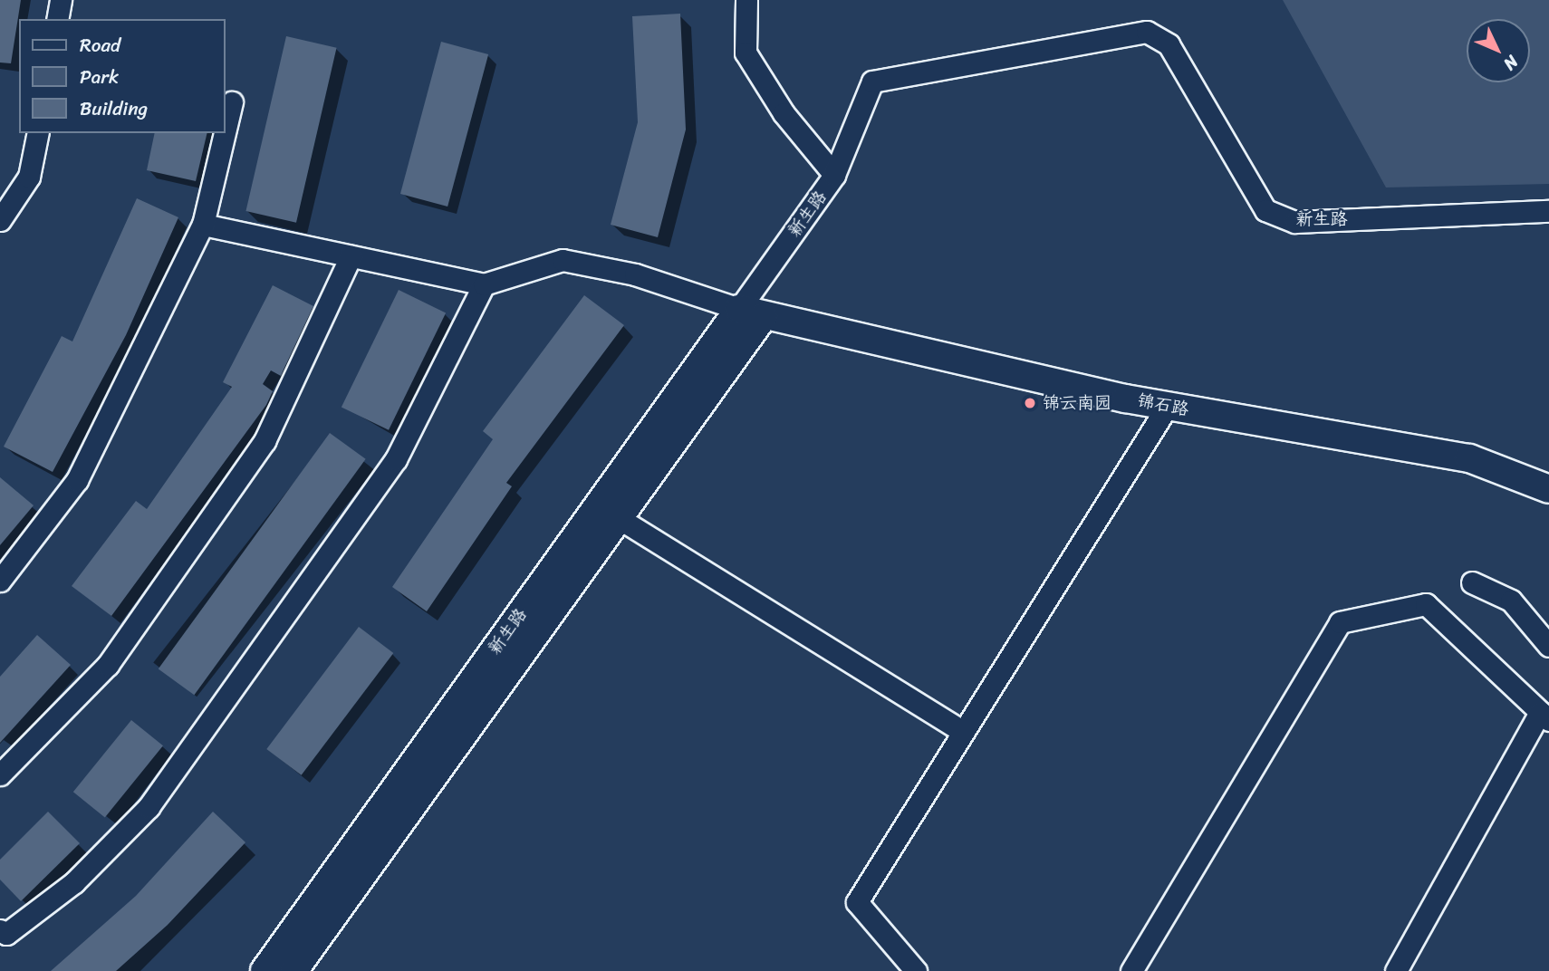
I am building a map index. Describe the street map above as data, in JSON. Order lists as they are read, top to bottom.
{
  "streets": {
    "street": ["新生路", "锦石路"]
  },
  "crossings": [
    ["新生路", "锦石路"]
  ],
  "places": ["锦云南园"],
  "legend": ["Road", "Park", "Building"],
  "north": "bottom right"
}
